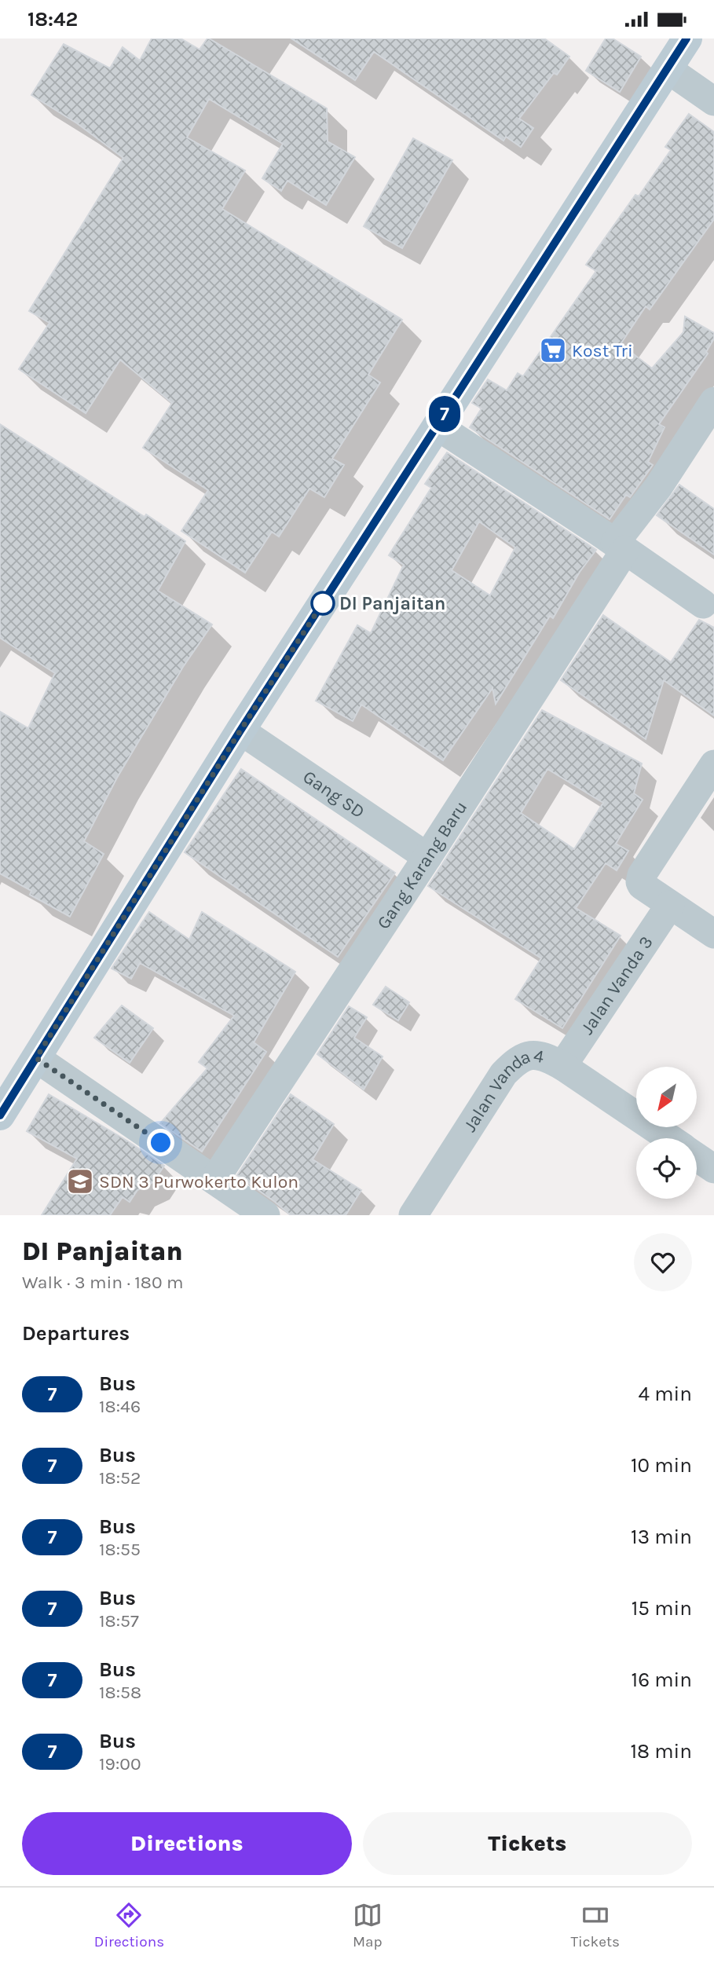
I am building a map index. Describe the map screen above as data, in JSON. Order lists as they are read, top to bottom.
{
  "streets": {
    "street": [
      "Gang SD",
      "Gang Karang Baru",
      "Jalan Vanda 3",
      "Jalan Vanda 4"
    ]
  },
  "crossings": [
    ["Gang SD", "Gang Karang Baru"],
    ["Jalan Vanda 3", "Jalan Vanda 4"]
  ],
  "places": {
    "supermarket": ["Kost Tri"],
    "other": ["DI Panjaitan"],
    "school or university": ["SDN 3 Purwokerto Kulon"]
  },
  "lines": ["bus line 7"],
  "north": "bottom left",
  "page": {
    "status": "18:42",
    "on_map": "7",
    "heading": [
      ["DI Panjaitan", "Walk · 3 min · 180 m"],
      "Departures"
    ],
    "list": [
      {
        "mark": "7",
        "name": "Bus",
        "note": "18:46",
        "value": "4 min"
      },
      {
        "mark": "7",
        "name": "Bus",
        "note": "18:52",
        "value": "10 min"
      },
      {
        "mark": "7",
        "name": "Bus",
        "note": "18:55",
        "value": "13 min"
      },
      {
        "mark": "7",
        "name": "Bus",
        "note": "18:57",
        "value": "15 min"
      },
      {
        "mark": "7",
        "name": "Bus",
        "note": "18:58",
        "value": "16 min"
      },
      {
        "mark": "7",
        "name": "Bus",
        "note": "19:00",
        "value": "18 min"
      }
    ],
    "buttons": ["Directions", "Tickets"],
    "tabs": ["Directions", "Map", "Tickets"]
  }
}
